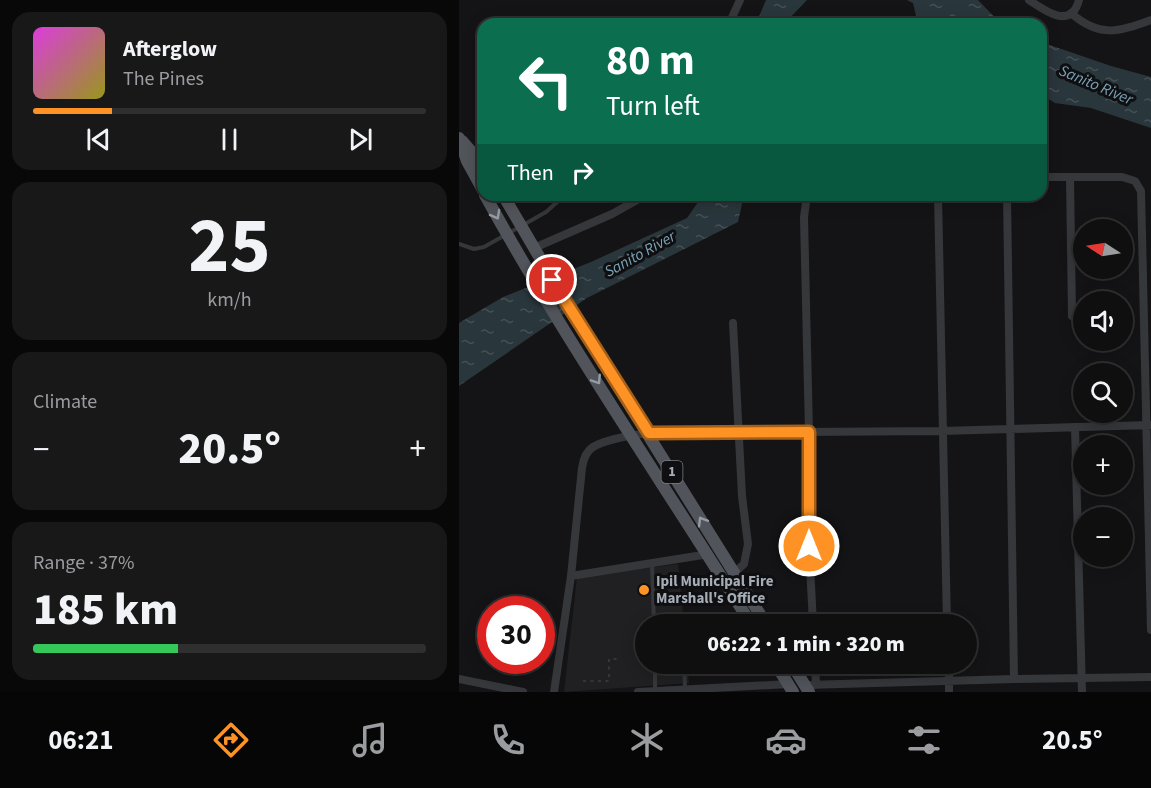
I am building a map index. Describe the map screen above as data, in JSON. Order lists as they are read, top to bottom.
{
  "streets": {
    "main road": ["1"]
  },
  "water": ["Sanito River"],
  "places": ["Ipil Municipal Fire Marshall's Office"],
  "north": "left",
  "page": {
    "turn": ["80 m", "Turn left"],
    "song": ["Afterglow", "The Pines"],
    "then": "Then",
    "tile": [
      ["25", "km/h"],
      "Climate",
      ["Range · 37%", "185 km"]
    ],
    "map_buttons": ["+", "−"],
    "heat": ["−", "20.5°", "+"],
    "limit": "30",
    "trip": "06:22 · 1 min · 320 m",
    "tabs": ["06:21", "20.5°"]
  }
}
